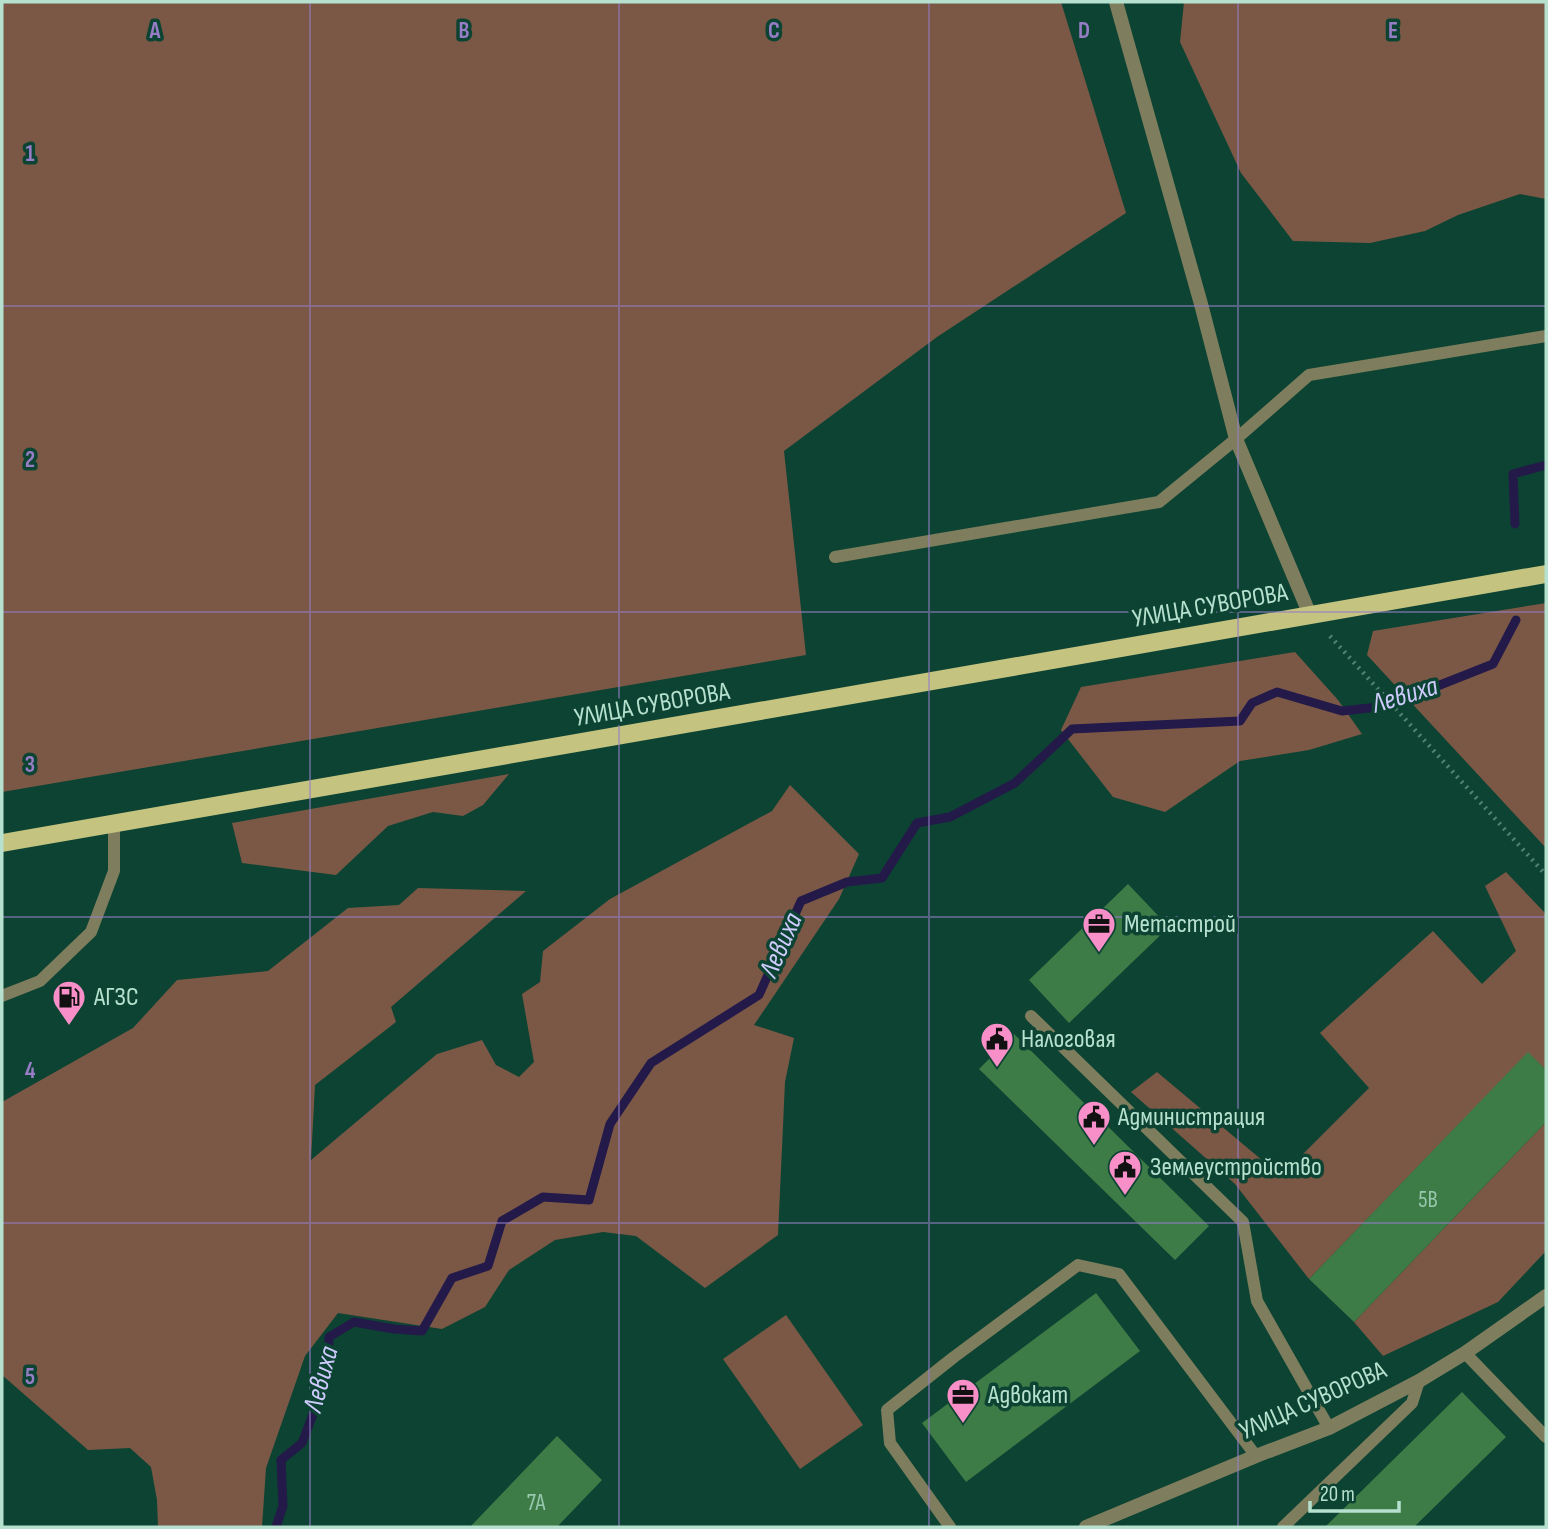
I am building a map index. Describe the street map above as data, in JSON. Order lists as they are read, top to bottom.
{
  "streets": {
    "main road": ["УЛИЦА СУВОРОВА"]
  },
  "water": ["Левиха"],
  "places": {
    "office": ["Метастрой", "Адвокат"],
    "fuel station": ["АГЗС"],
    "public building": ["Налоговая", "Администрация", "Землеустройство"]
  },
  "house_numbers": ["5В", "7А"],
  "scale_bar": "20 m",
  "grid": {
    "columns": [
      "A",
      "B",
      "C",
      "D",
      "E"
    ],
    "rows": [
      "1",
      "2",
      "3",
      "4",
      "5"
    ]
  }
}
